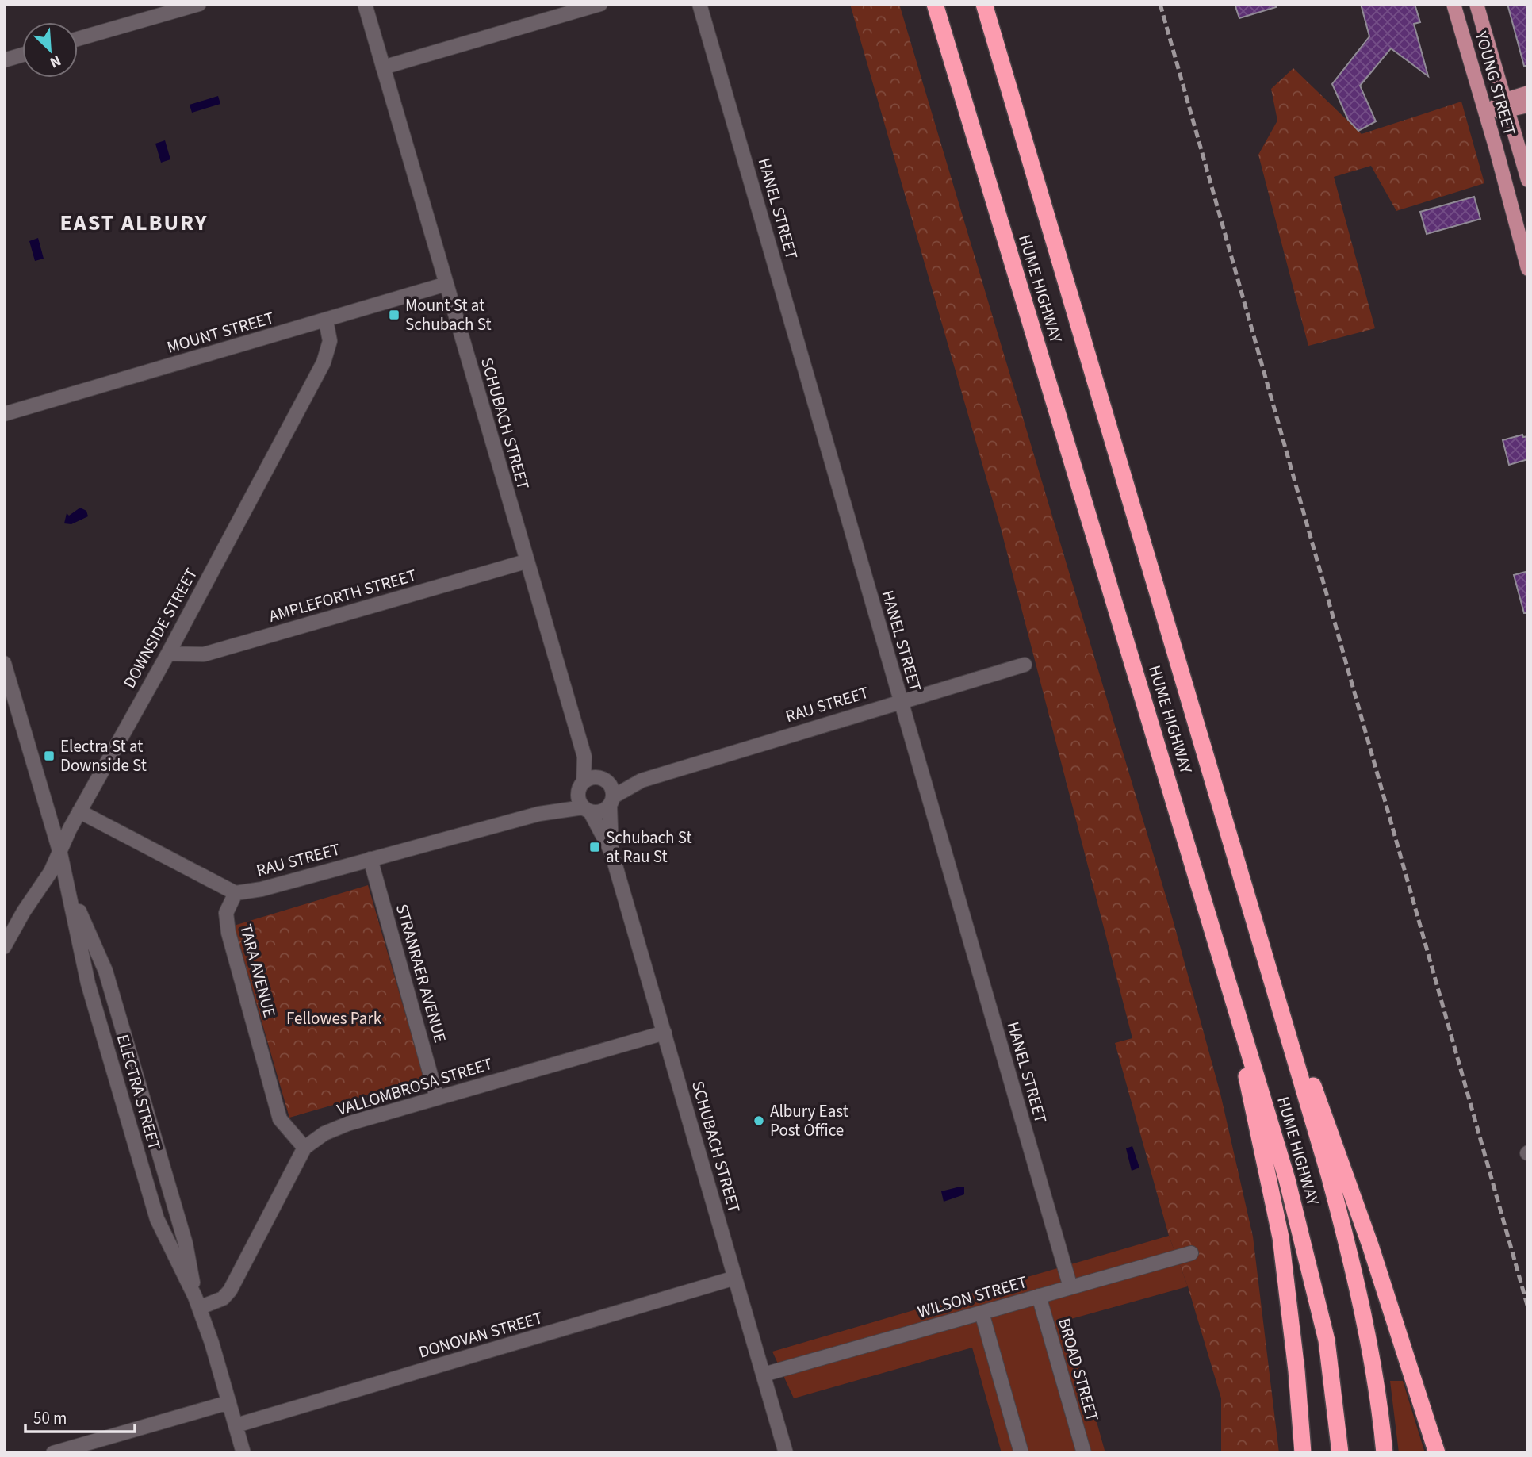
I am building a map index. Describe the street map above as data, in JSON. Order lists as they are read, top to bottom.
{
  "streets": {
    "highway": ["HUME HIGHWAY"],
    "main road": ["YOUNG STREET"],
    "street": [
      "HANEL STREET",
      "MOUNT STREET",
      "SCHUBACH STREET",
      "AMPLEFORTH STREET",
      "DOWNSIDE STREET",
      "RAU STREET",
      "TARA AVENUE",
      "STRANRAER AVENUE",
      "VALLOMBROSA STREET",
      "ELECTRA STREET",
      "WILSON STREET",
      "DONOVAN STREET",
      "BROAD STREET"
    ]
  },
  "crossings": [
    ["HANEL STREET", "RAU STREET"],
    ["HANEL STREET", "WILSON STREET"],
    ["MOUNT STREET", "SCHUBACH STREET"],
    ["MOUNT STREET", "DOWNSIDE STREET"],
    ["SCHUBACH STREET", "AMPLEFORTH STREET"],
    ["SCHUBACH STREET", "RAU STREET"],
    ["SCHUBACH STREET", "VALLOMBROSA STREET"],
    ["SCHUBACH STREET", "WILSON STREET"],
    ["SCHUBACH STREET", "DONOVAN STREET"],
    ["AMPLEFORTH STREET", "DOWNSIDE STREET"],
    ["DOWNSIDE STREET", "ELECTRA STREET"],
    ["RAU STREET", "TARA AVENUE"],
    ["RAU STREET", "STRANRAER AVENUE"],
    ["TARA AVENUE", "VALLOMBROSA STREET"],
    ["STRANRAER AVENUE", "VALLOMBROSA STREET"],
    ["VALLOMBROSA STREET", "ELECTRA STREET"],
    ["ELECTRA STREET", "DONOVAN STREET"],
    ["WILSON STREET", "BROAD STREET"]
  ],
  "districts": ["EAST ALBURY"],
  "parks": ["Fellowes Park"],
  "places": {
    "transit": ["Mount St at Schubach St", "Electra St at Downside St", "Schubach St at Rau St"],
    "other": ["Albury East Post Office"]
  },
  "scale_bar": "50 m",
  "north": "bottom right"
}
